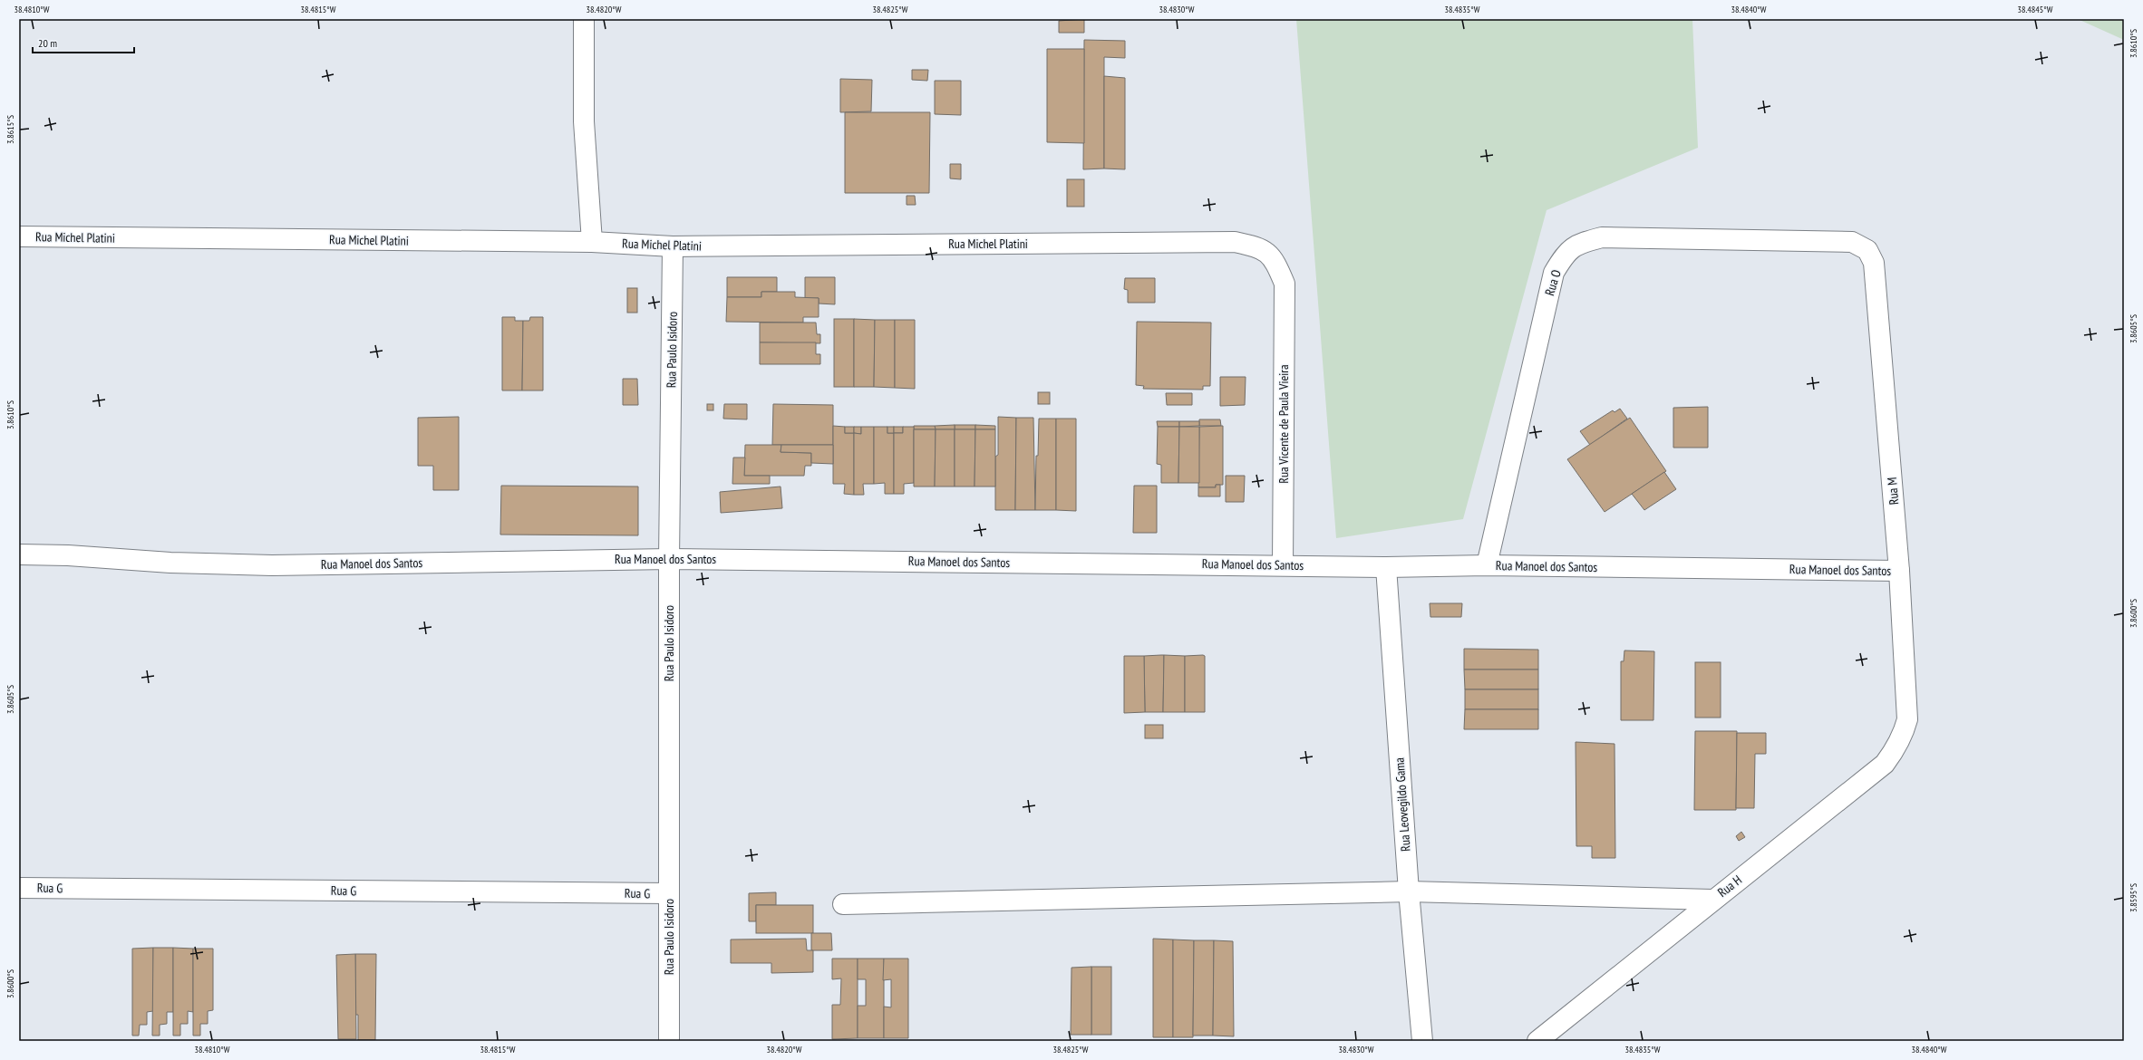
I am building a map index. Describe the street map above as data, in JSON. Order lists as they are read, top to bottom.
{
  "streets": {
    "street": [
      "Rua Michel Platini",
      "Rua O",
      "Rua Paulo Isidoro",
      "Rua Vicente de Paula Vieira",
      "Rua M",
      "Rua Manoel dos Santos",
      "Rua Leovegildo Gama",
      "Rua H",
      "Rua G"
    ]
  },
  "crossings": [
    ["Rua Michel Platini", "Rua Paulo Isidoro"],
    ["Rua Michel Platini", "Rua Vicente de Paula Vieira"],
    ["Rua O", "Rua M"],
    ["Rua O", "Rua Manoel dos Santos"],
    ["Rua Paulo Isidoro", "Rua Manoel dos Santos"],
    ["Rua Paulo Isidoro", "Rua G"],
    ["Rua Vicente de Paula Vieira", "Rua Manoel dos Santos"],
    ["Rua M", "Rua Manoel dos Santos"],
    ["Rua M", "Rua H"],
    ["Rua Manoel dos Santos", "Rua Leovegildo Gama"]
  ],
  "scale_bar": "20 m",
  "coordinates": [
    "38.4810°W",
    "38.4815°W",
    "38.4820°W",
    "38.4825°W",
    "38.4830°W",
    "38.4835°W",
    "38.4840°W",
    "38.4845°W",
    "3.8610°S",
    "3.8615°S",
    "3.8605°S",
    "3.8600°S",
    "3.8595°S"
  ]
}
